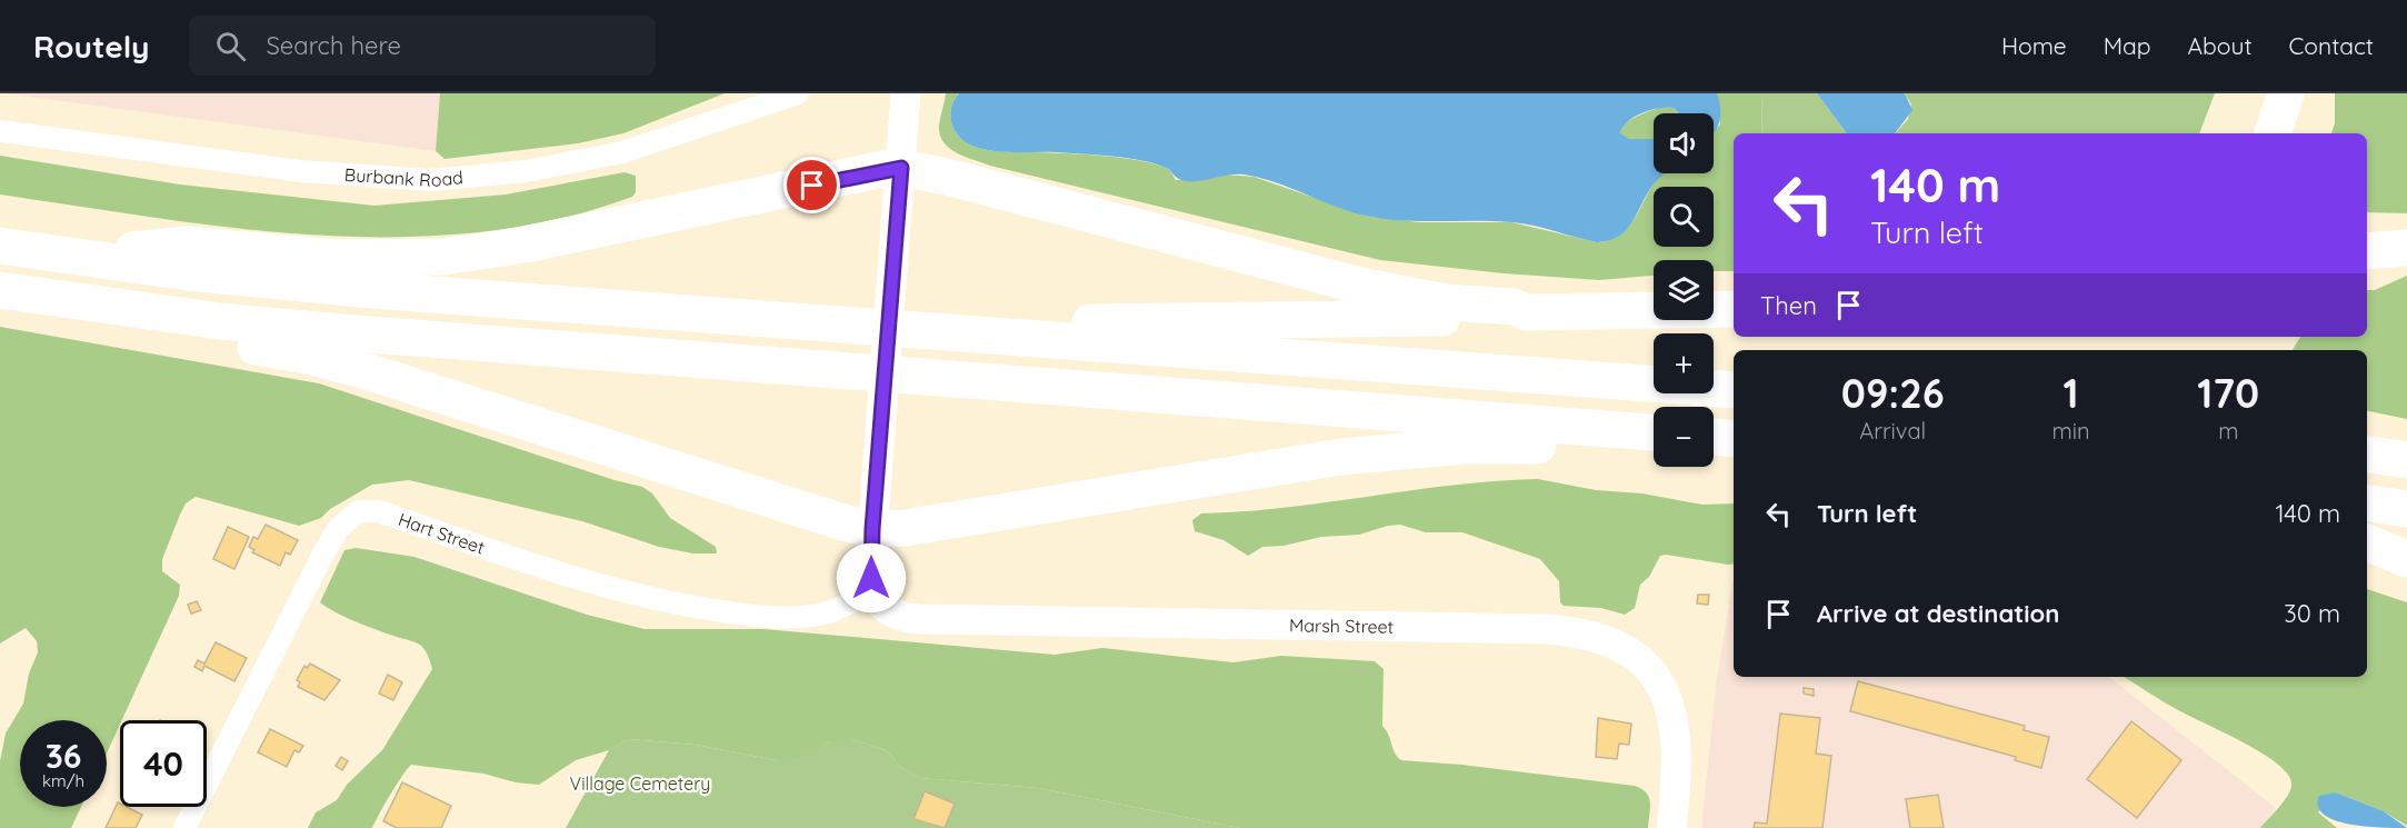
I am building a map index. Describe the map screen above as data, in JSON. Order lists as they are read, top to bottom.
{
  "streets": {
    "street": ["Burbank Road", "Hart Street", "Marsh Street"]
  },
  "crossings": [
    ["Hart Street", "Marsh Street"]
  ],
  "parks": ["Village Cemetery"],
  "page": {
    "header": "Routely",
    "search": "Search here",
    "nav": [
      "Home",
      "Map",
      "About",
      "Contact"
    ],
    "map_buttons": ["+", "−"],
    "turn": ["140 m", "Turn left"],
    "then": "Then",
    "eta": [
      "09:26",
      "Arrival",
      "1",
      "min",
      "170",
      "m"
    ],
    "list": [
      {
        "name": "Turn left",
        "value": "140 m"
      },
      {
        "name": "Arrive at destination",
        "value": "30 m"
      }
    ],
    "speed": "36 km/h",
    "limit": "40"
  }
}
